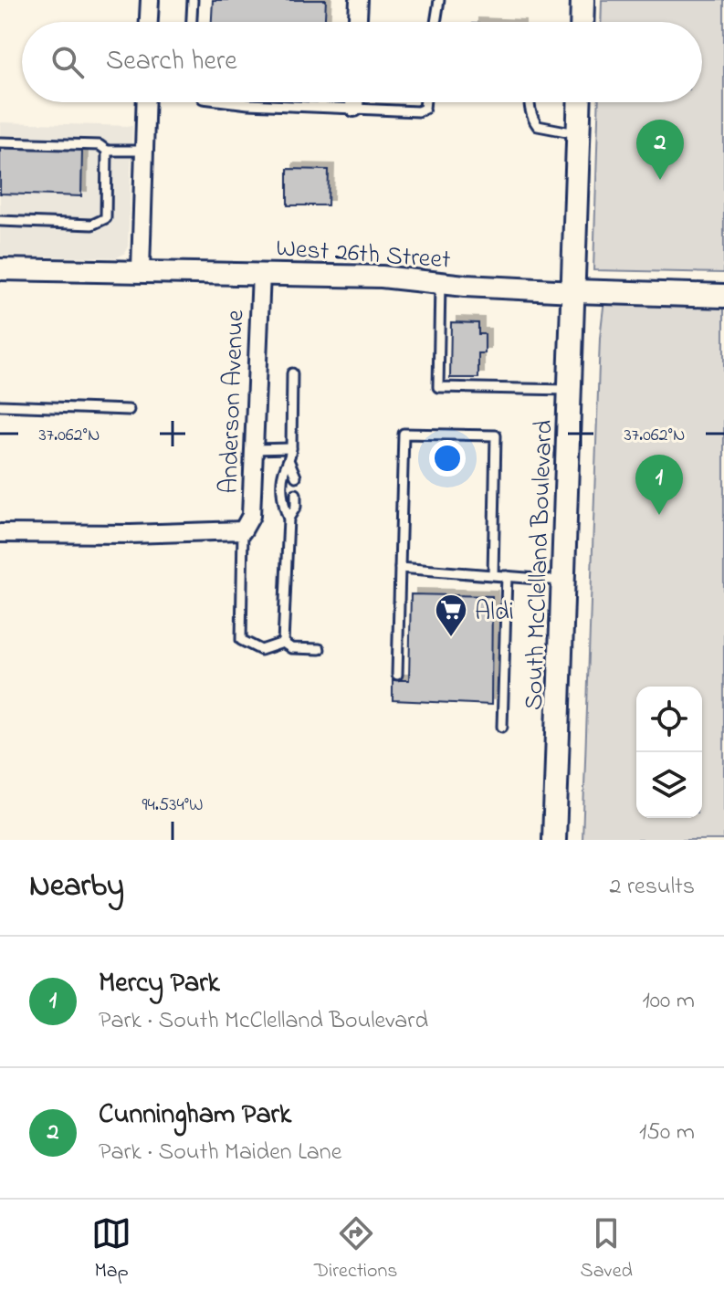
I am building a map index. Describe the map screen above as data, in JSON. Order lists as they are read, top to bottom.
{
  "streets": {
    "main road": ["West 26th Street", "South McClelland Boulevard"],
    "street": ["Anderson Avenue"]
  },
  "crossings": [
    ["West 26th Street", "Anderson Avenue"],
    ["West 26th Street", "South McClelland Boulevard"]
  ],
  "places": {
    "supermarket": ["Aldi"]
  },
  "page": {
    "search": "Search here",
    "pins": ["2", "1"],
    "heading": ["Nearby", "2 results"],
    "list": [
      {
        "mark": "1",
        "name": "Mercy Park",
        "note": "Park · South McClelland Boulevard",
        "value": "100 m"
      },
      {
        "mark": "2",
        "name": "Cunningham Park",
        "note": "Park · South Maiden Lane",
        "value": "150 m"
      }
    ],
    "nav": ["Map", "Directions", "Saved"]
  },
  "coordinates": ["37.062°N", "94.534°W"]
}
